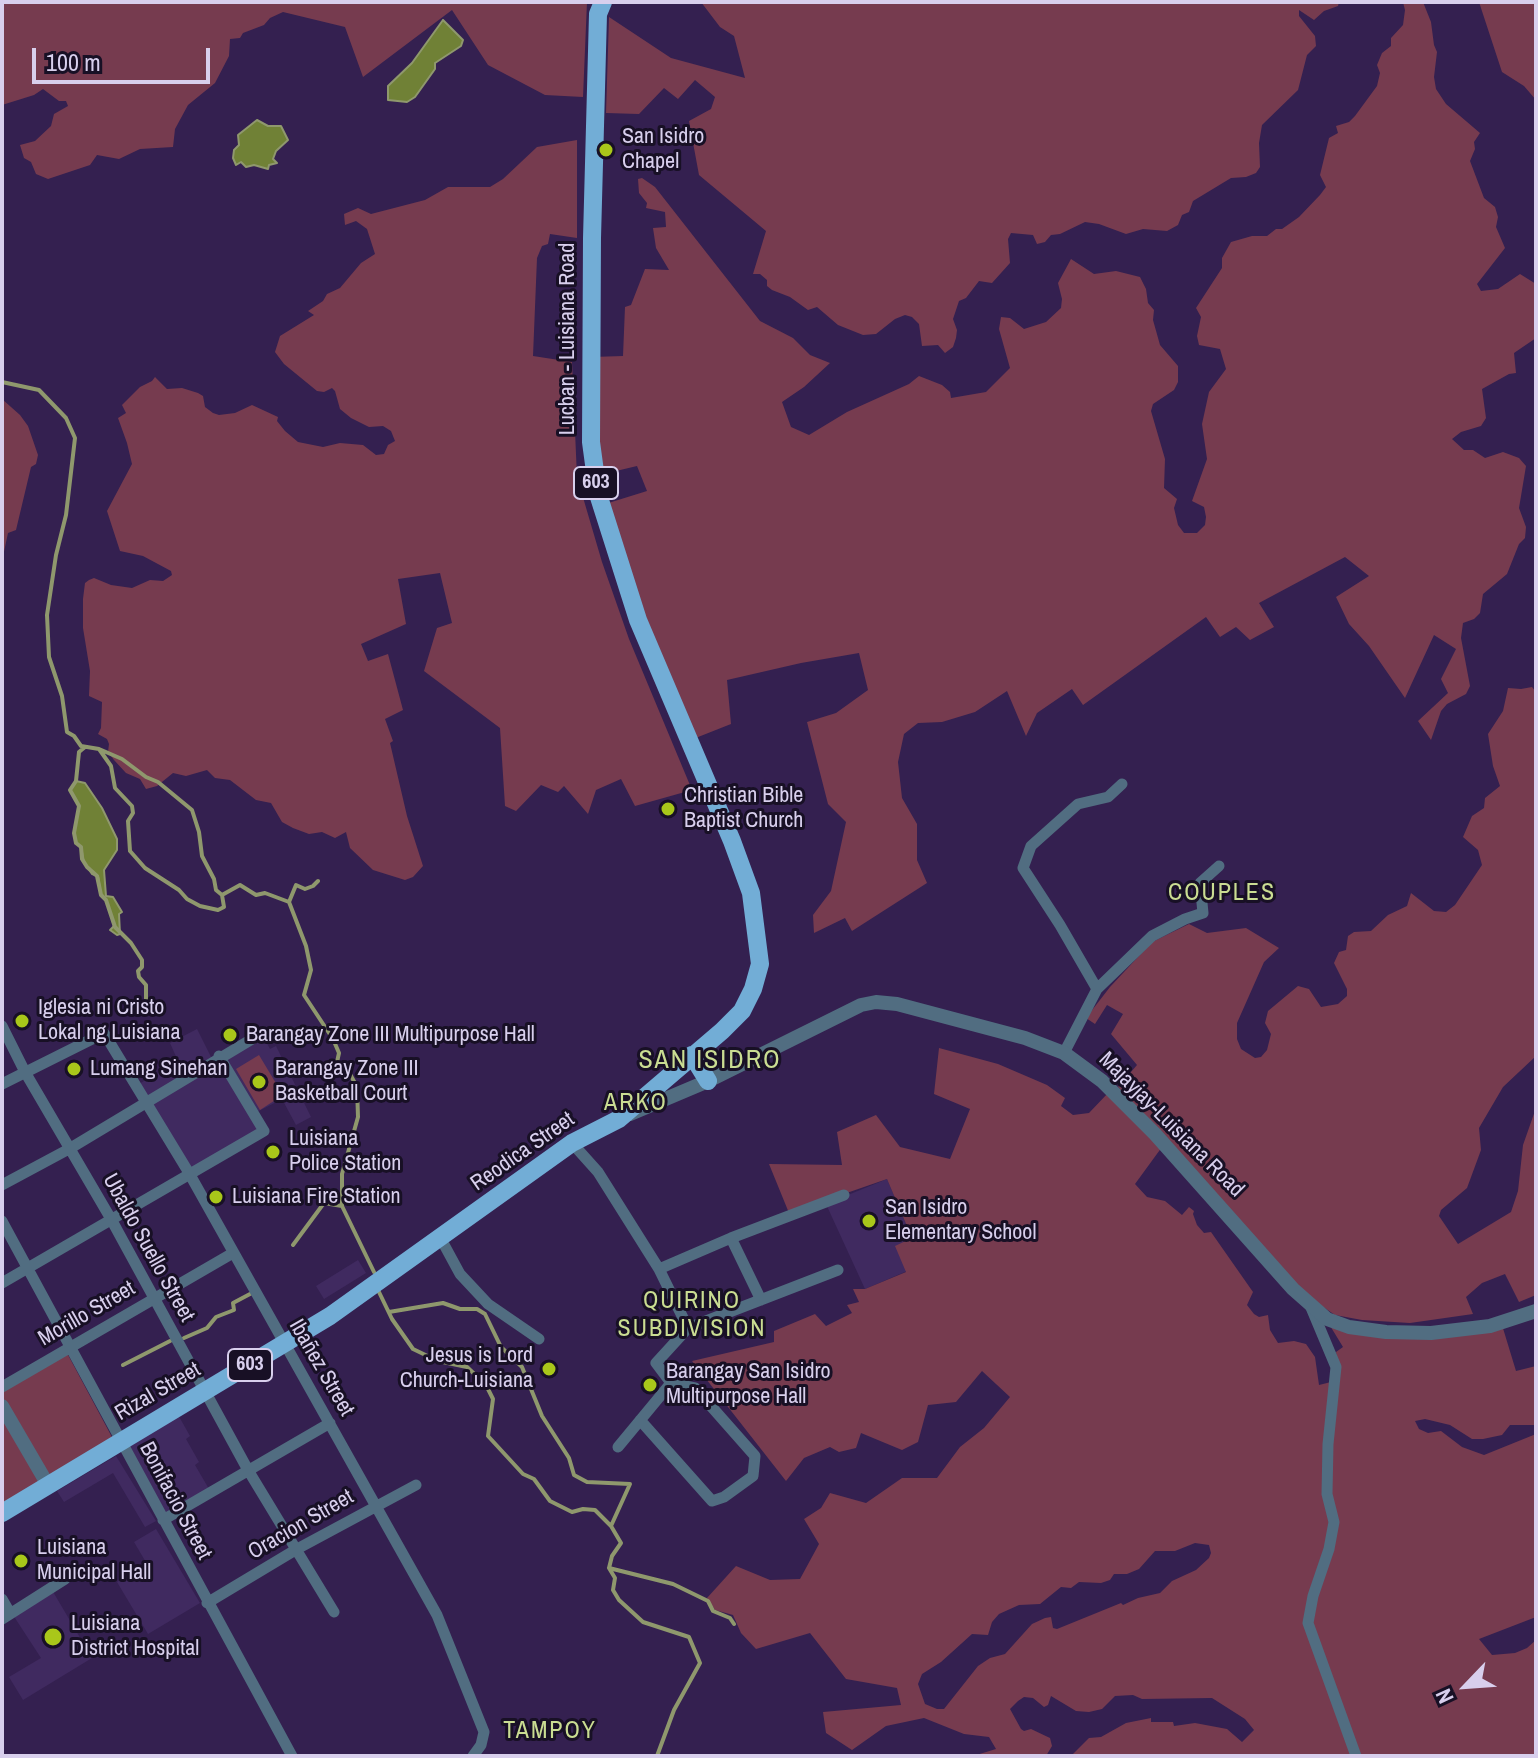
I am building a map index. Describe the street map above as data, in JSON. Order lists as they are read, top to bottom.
{
  "streets": {
    "main road": [
      "Lucban - Luisiana Road",
      "603",
      "Reodica Street",
      "Rizal Street"
    ],
    "street": [
      "Majayjay-Luisiana Road",
      "Ubaldo Suello Street",
      "Morillo Street",
      "Ibañez Street",
      "Bonifacio Street",
      "Oracion Street"
    ]
  },
  "crossings": [
    ["Lucban - Luisiana Road", "Reodica Street"],
    ["Majayjay-Luisiana Road", "Reodica Street"],
    ["Reodica Street", "Rizal Street"],
    ["Ubaldo Suello Street", "Morillo Street"],
    ["Ubaldo Suello Street", "Ibañez Street"],
    ["Ubaldo Suello Street", "Rizal Street"],
    ["Ubaldo Suello Street", "Oracion Street"],
    ["Morillo Street", "Ibañez Street"],
    ["Morillo Street", "Bonifacio Street"],
    ["Ibañez Street", "Rizal Street"],
    ["Ibañez Street", "Oracion Street"],
    ["Rizal Street", "Bonifacio Street"],
    ["Bonifacio Street", "Oracion Street"]
  ],
  "districts": [
    "COUPLES",
    "SAN ISIDRO",
    "ARKO",
    "QUIRINO SUBDIVISION",
    "TAMPOY"
  ],
  "places": [
    "San Isidro Chapel",
    "Christian Bible Baptist Church",
    "Iglesia ni Cristo Lokal ng Luisiana",
    "Barangay Zone III Multipurpose Hall",
    "Lumang Sinehan",
    "Barangay Zone III Basketball Court",
    "Luisiana Police Station",
    "Luisiana Fire Station",
    "San Isidro Elementary School",
    "Jesus is Lord Church-Luisiana",
    "Barangay San Isidro Multipurpose Hall",
    "Luisiana Municipal Hall",
    "Luisiana District Hospital"
  ],
  "scale_bar": "100 m",
  "north": "bottom left"
}
